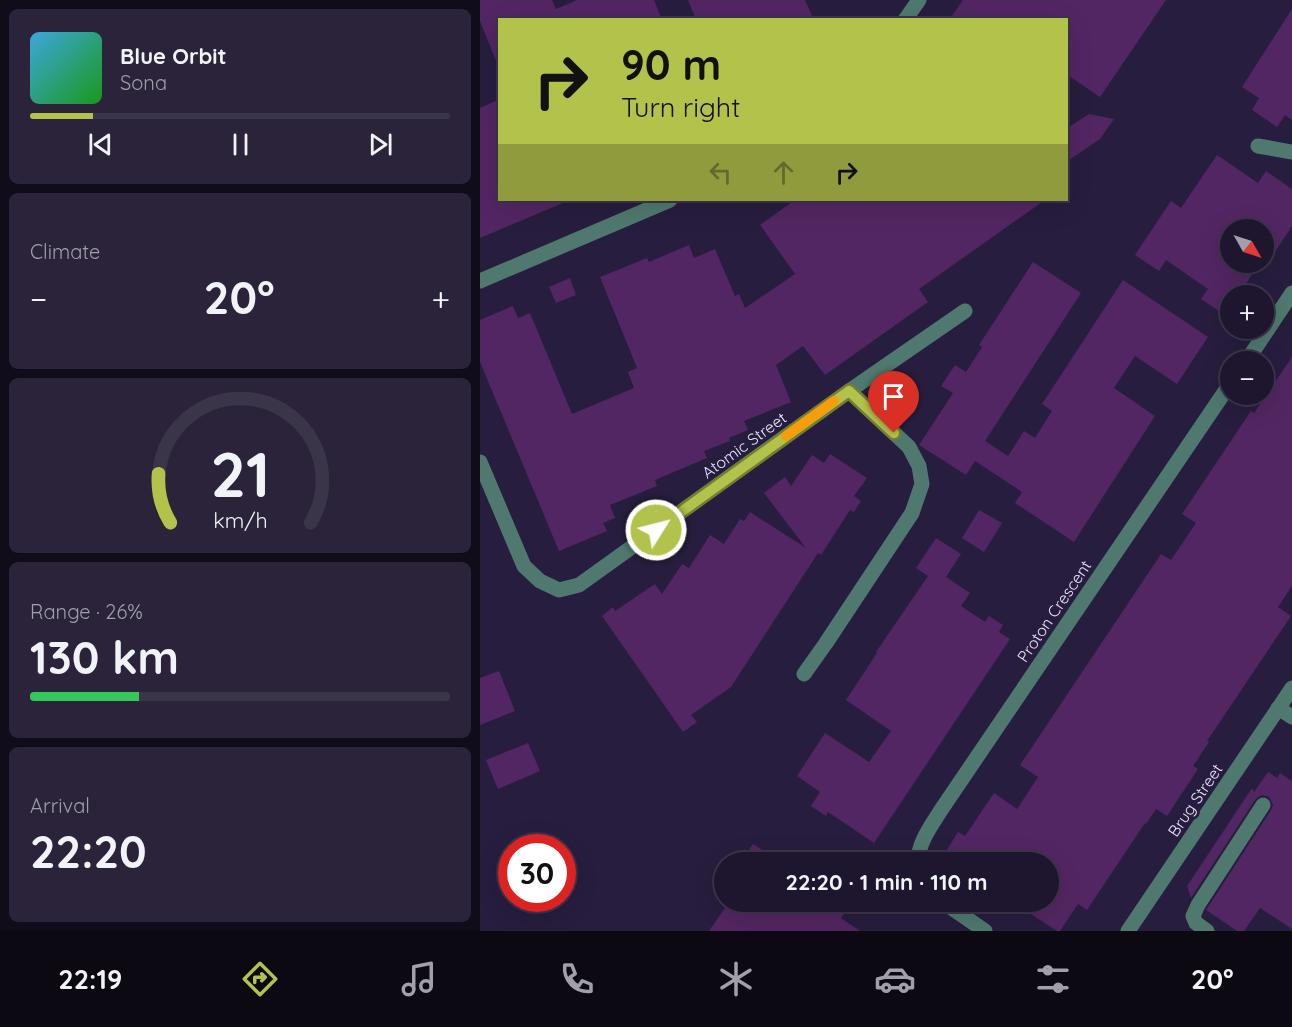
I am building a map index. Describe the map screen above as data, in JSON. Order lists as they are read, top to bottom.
{
  "streets": {
    "street": ["Atomic Street", "Proton Crescent", "Brug Street"]
  },
  "north": "bottom right",
  "page": {
    "turn": ["90 m", "Turn right"],
    "song": ["Blue Orbit", "Sona"],
    "tile": [
      "Climate",
      ["Range · 26%", "130 km"],
      ["Arrival", "22:20"]
    ],
    "map_buttons": ["+", "−"],
    "heat": ["−", "20°", "+"],
    "limit": "30",
    "trip": "22:20 · 1 min · 110 m",
    "tabs": ["22:19", "20°"],
    "gauge": ["21", "km/h"]
  }
}
